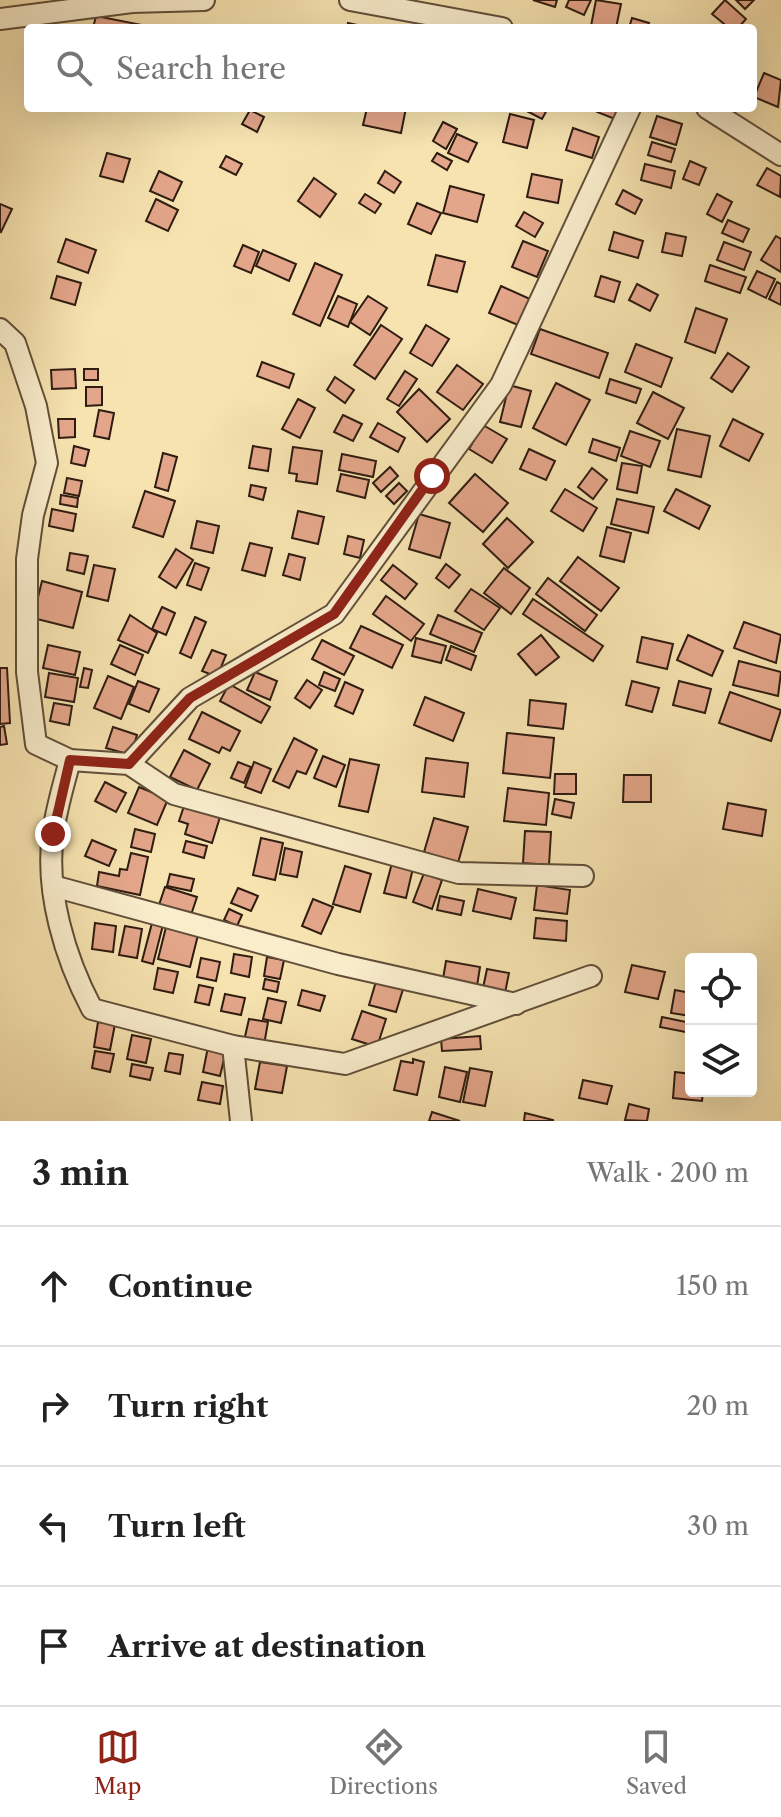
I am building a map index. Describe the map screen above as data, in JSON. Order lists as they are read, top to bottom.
{
  "page": {
    "search": "Search here",
    "heading": ["3 min", "Walk · 200 m"],
    "list": [
      ["Continue", "150 m"],
      ["Turn right", "20 m"],
      ["Turn left", "30 m"],
      "Arrive at destination"
    ],
    "nav": ["Map", "Directions", "Saved"]
  }
}
